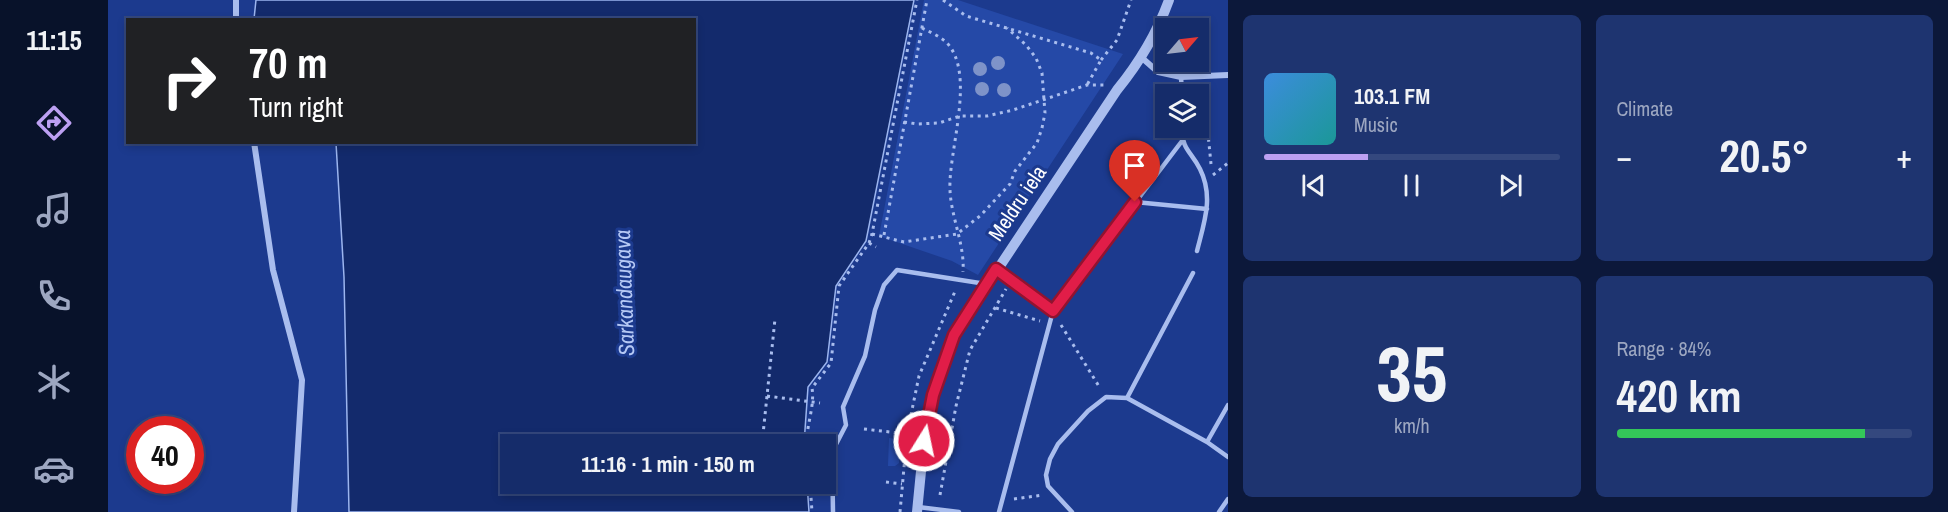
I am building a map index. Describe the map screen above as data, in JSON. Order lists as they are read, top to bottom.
{
  "streets": {
    "street": ["Meldru iela"]
  },
  "water": ["Sarkandaugava"],
  "north": "top right",
  "page": {
    "tabs": "11:15",
    "tile": [
      "Climate",
      ["35", "km/h"],
      ["Range · 84%", "420 km"]
    ],
    "turn": ["70 m", "Turn right"],
    "song": ["103.1 FM", "Music"],
    "heat": ["−", "20.5°", "+"],
    "limit": "40",
    "trip": "11:16 · 1 min · 150 m"
  }
}
